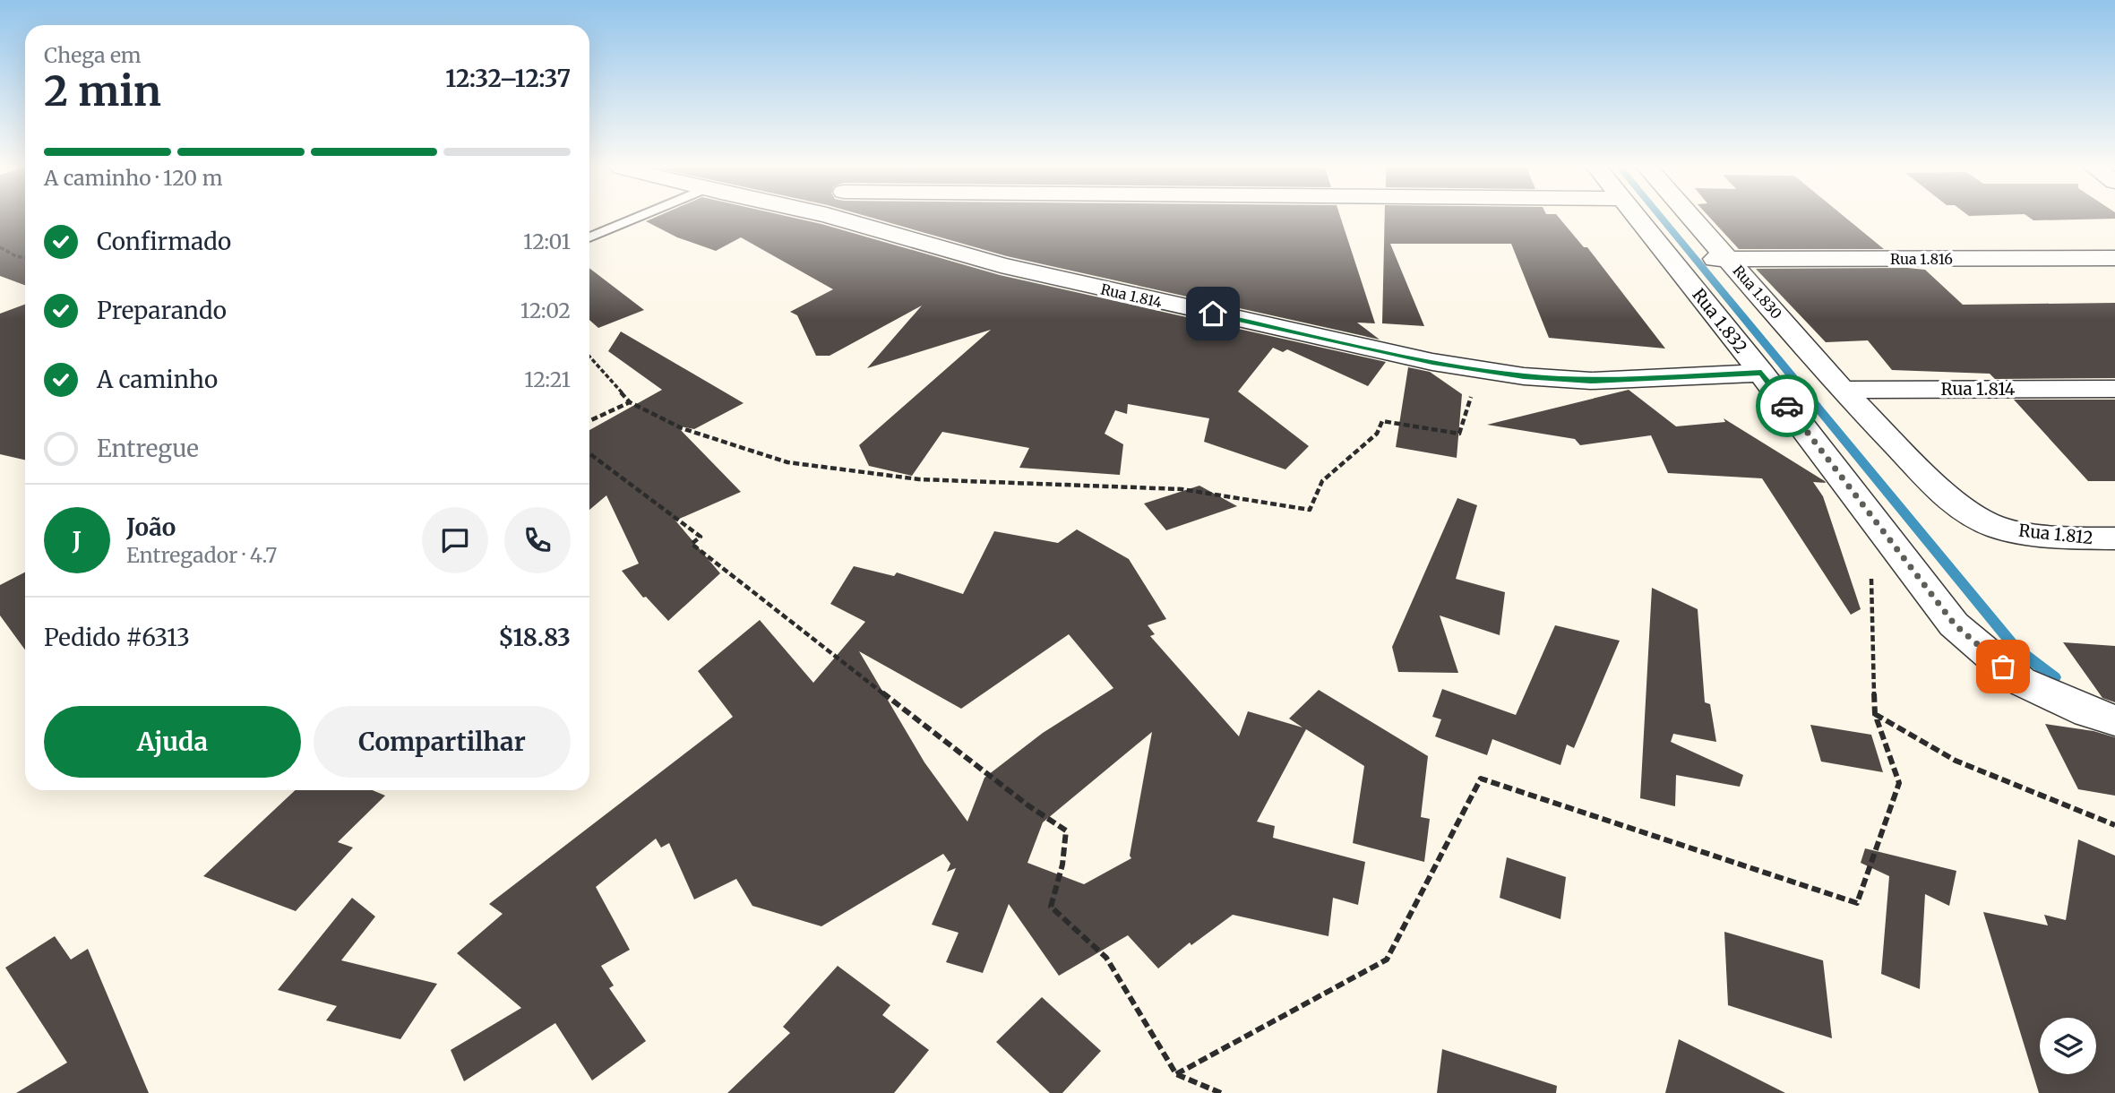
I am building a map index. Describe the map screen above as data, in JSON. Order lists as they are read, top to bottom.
{
  "streets": {
    "street": [
      "Rua 1.816",
      "Rua 1.830",
      "Rua 1.814",
      "Rua 1.832",
      "Rua 1.812"
    ]
  },
  "crossings": [
    ["Rua 1.816", "Rua 1.830"],
    ["Rua 1.816", "Rua 1.832"],
    ["Rua 1.830", "Rua 1.814"],
    ["Rua 1.830", "Rua 1.812"],
    ["Rua 1.814", "Rua 1.832"]
  ],
  "page": {
    "heading": ["2 min", "Chega em", "12:32–12:37"],
    "panel": [
      "João",
      "Entregador · 4.7",
      "Pedido #6313",
      "$18.83"
    ],
    "bar": "A caminho · 120 m",
    "list": [
      ["Confirmado", "12:01"],
      ["Preparando", "12:02"],
      ["A caminho", "12:21"],
      "Entregue"
    ],
    "round": "J",
    "buttons": ["Ajuda", "Compartilhar"]
  }
}
